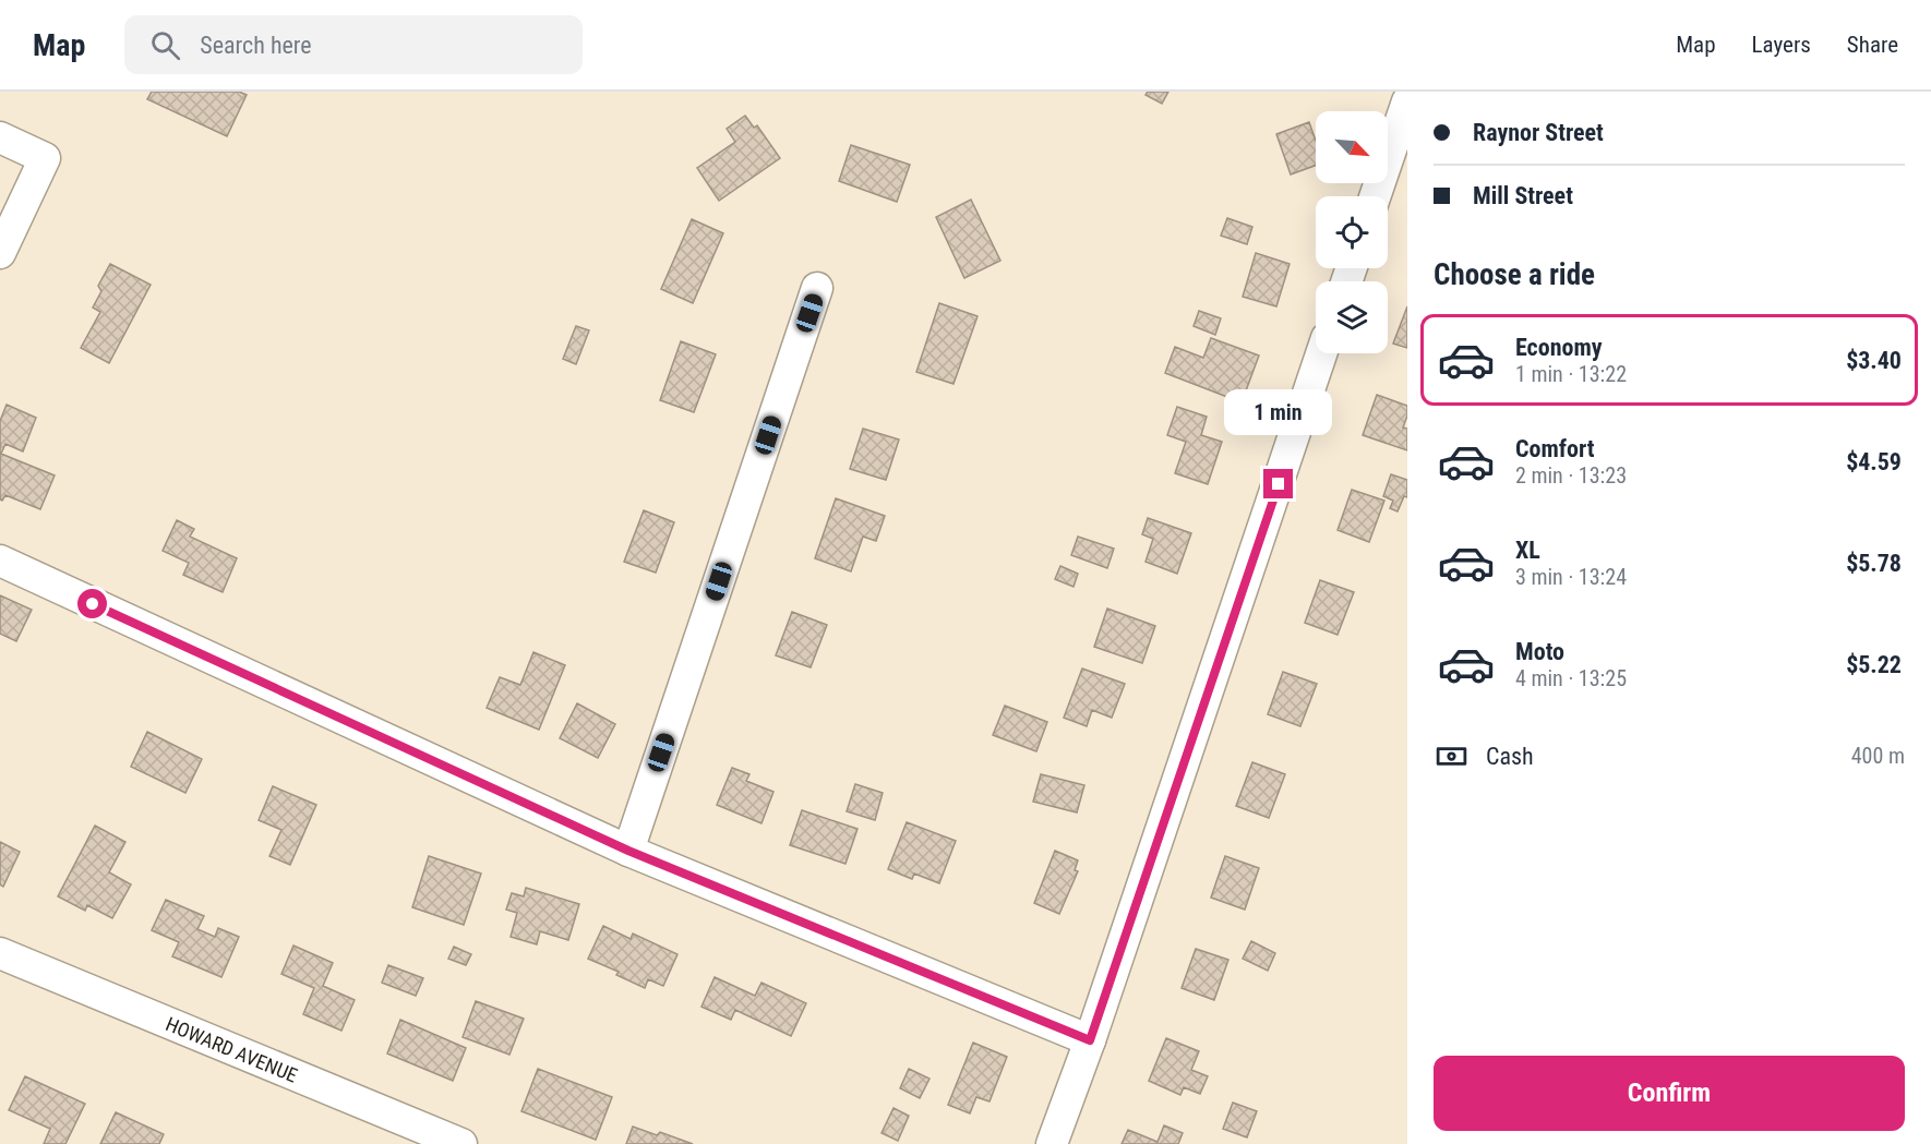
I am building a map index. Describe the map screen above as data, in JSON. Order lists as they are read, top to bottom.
{
  "streets": {
    "street": ["HOWARD AVENUE"]
  },
  "north": "bottom right",
  "page": {
    "header": "Map",
    "search": "Search here",
    "nav": ["Map", "Layers", "Share"],
    "banner": ["Raynor Street", "Mill Street"],
    "heading": "Choose a ride",
    "list": [
      {
        "name": "Economy",
        "note": "1 min · 13:22",
        "value": "$3.40"
      },
      {
        "name": "Comfort",
        "note": "2 min · 13:23",
        "value": "$4.59"
      },
      {
        "name": "XL",
        "note": "3 min · 13:24",
        "value": "$5.78"
      },
      {
        "name": "Moto",
        "note": "4 min · 13:25",
        "value": "$5.22"
      }
    ],
    "bubble": "1 min",
    "pay": ["Cash", "400 m"],
    "buttons": "Confirm"
  }
}
